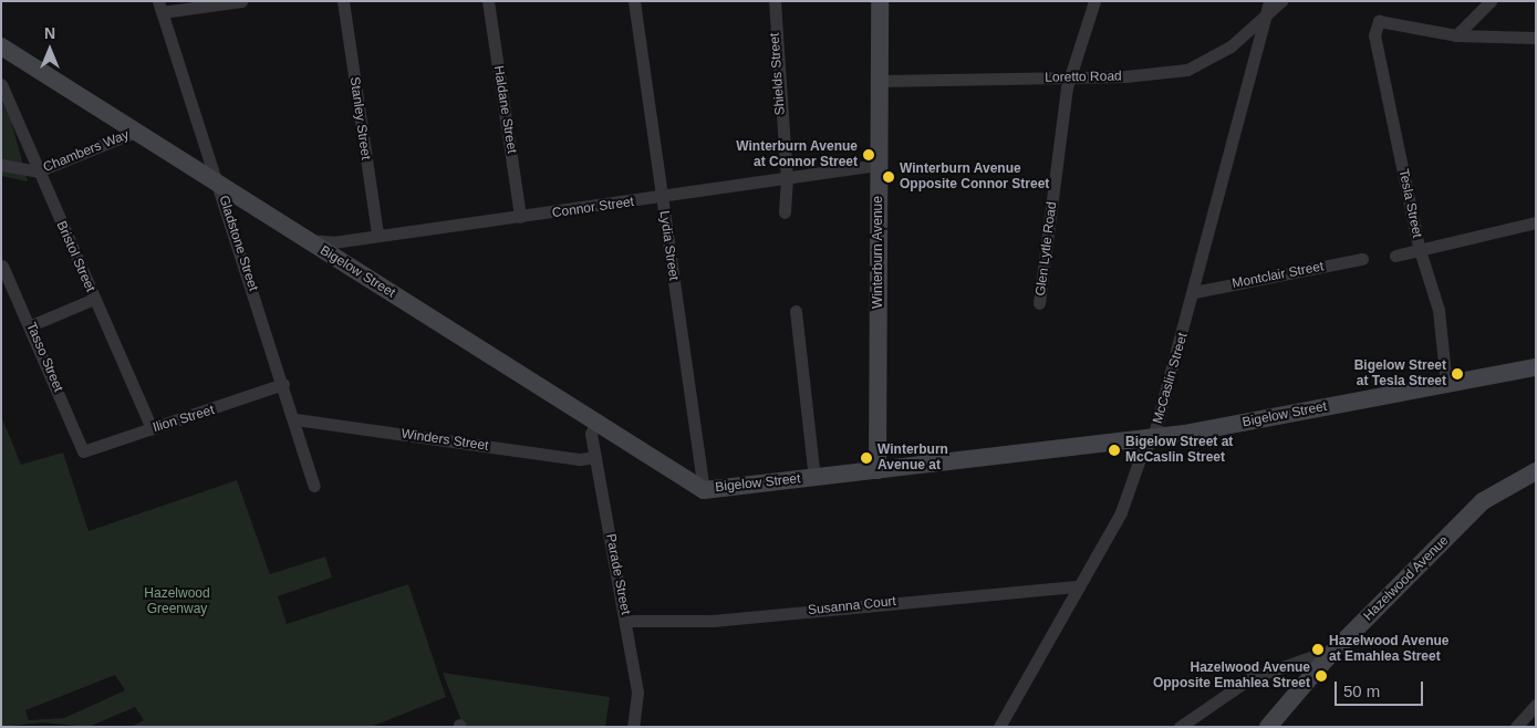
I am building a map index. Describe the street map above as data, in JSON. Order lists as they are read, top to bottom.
{
  "streets": {
    "street": [
      "Shields Street",
      "Loretto Road",
      "Haldane Street",
      "Stanley Street",
      "Chambers Way",
      "Tesla Street",
      "Connor Street",
      "Gladstone Street",
      "Lydia Street",
      "Glen Lytle Road",
      "Winterburn Avenue",
      "Bristol Street",
      "Bigelow Street",
      "Montclair Street",
      "Tasso Street",
      "McCaslin Street",
      "Ilion Street",
      "Winders Street",
      "Parade Street",
      "Hazelwood Avenue",
      "Susanna Court"
    ]
  },
  "crossings": [
    ["Shields Street", "Connor Street"],
    ["Loretto Road", "Glen Lytle Road"],
    ["Loretto Road", "Winterburn Avenue"],
    ["Loretto Road", "McCaslin Street"],
    ["Haldane Street", "Connor Street"],
    ["Stanley Street", "Connor Street"],
    ["Chambers Way", "Bristol Street"],
    ["Chambers Way", "Bigelow Street"],
    ["Tesla Street", "Bigelow Street"],
    ["Connor Street", "Lydia Street"],
    ["Connor Street", "Winterburn Avenue"],
    ["Connor Street", "Bigelow Street"],
    ["Gladstone Street", "Bigelow Street"],
    ["Gladstone Street", "Ilion Street"],
    ["Gladstone Street", "Winders Street"],
    ["Lydia Street", "Bigelow Street"],
    ["Winterburn Avenue", "Bigelow Street"],
    ["Bristol Street", "Ilion Street"],
    ["Bigelow Street", "McCaslin Street"],
    ["Bigelow Street", "Parade Street"],
    ["Montclair Street", "McCaslin Street"],
    ["Tasso Street", "Ilion Street"],
    ["McCaslin Street", "Susanna Court"],
    ["Winders Street", "Parade Street"],
    ["Parade Street", "Susanna Court"]
  ],
  "parks": ["Hazelwood Greenway"],
  "places": [
    "Winterburn Avenue at Connor Street",
    "Winterburn Avenue Opposite Connor Street",
    "Bigelow Street at Tesla Street",
    "Bigelow Street at McCaslin Street",
    "Winterburn Avenue at",
    "Hazelwood Avenue at Emahlea Street",
    "Hazelwood Avenue Opposite Emahlea Street"
  ],
  "scale_bar": "50 m",
  "north": "top"
}
